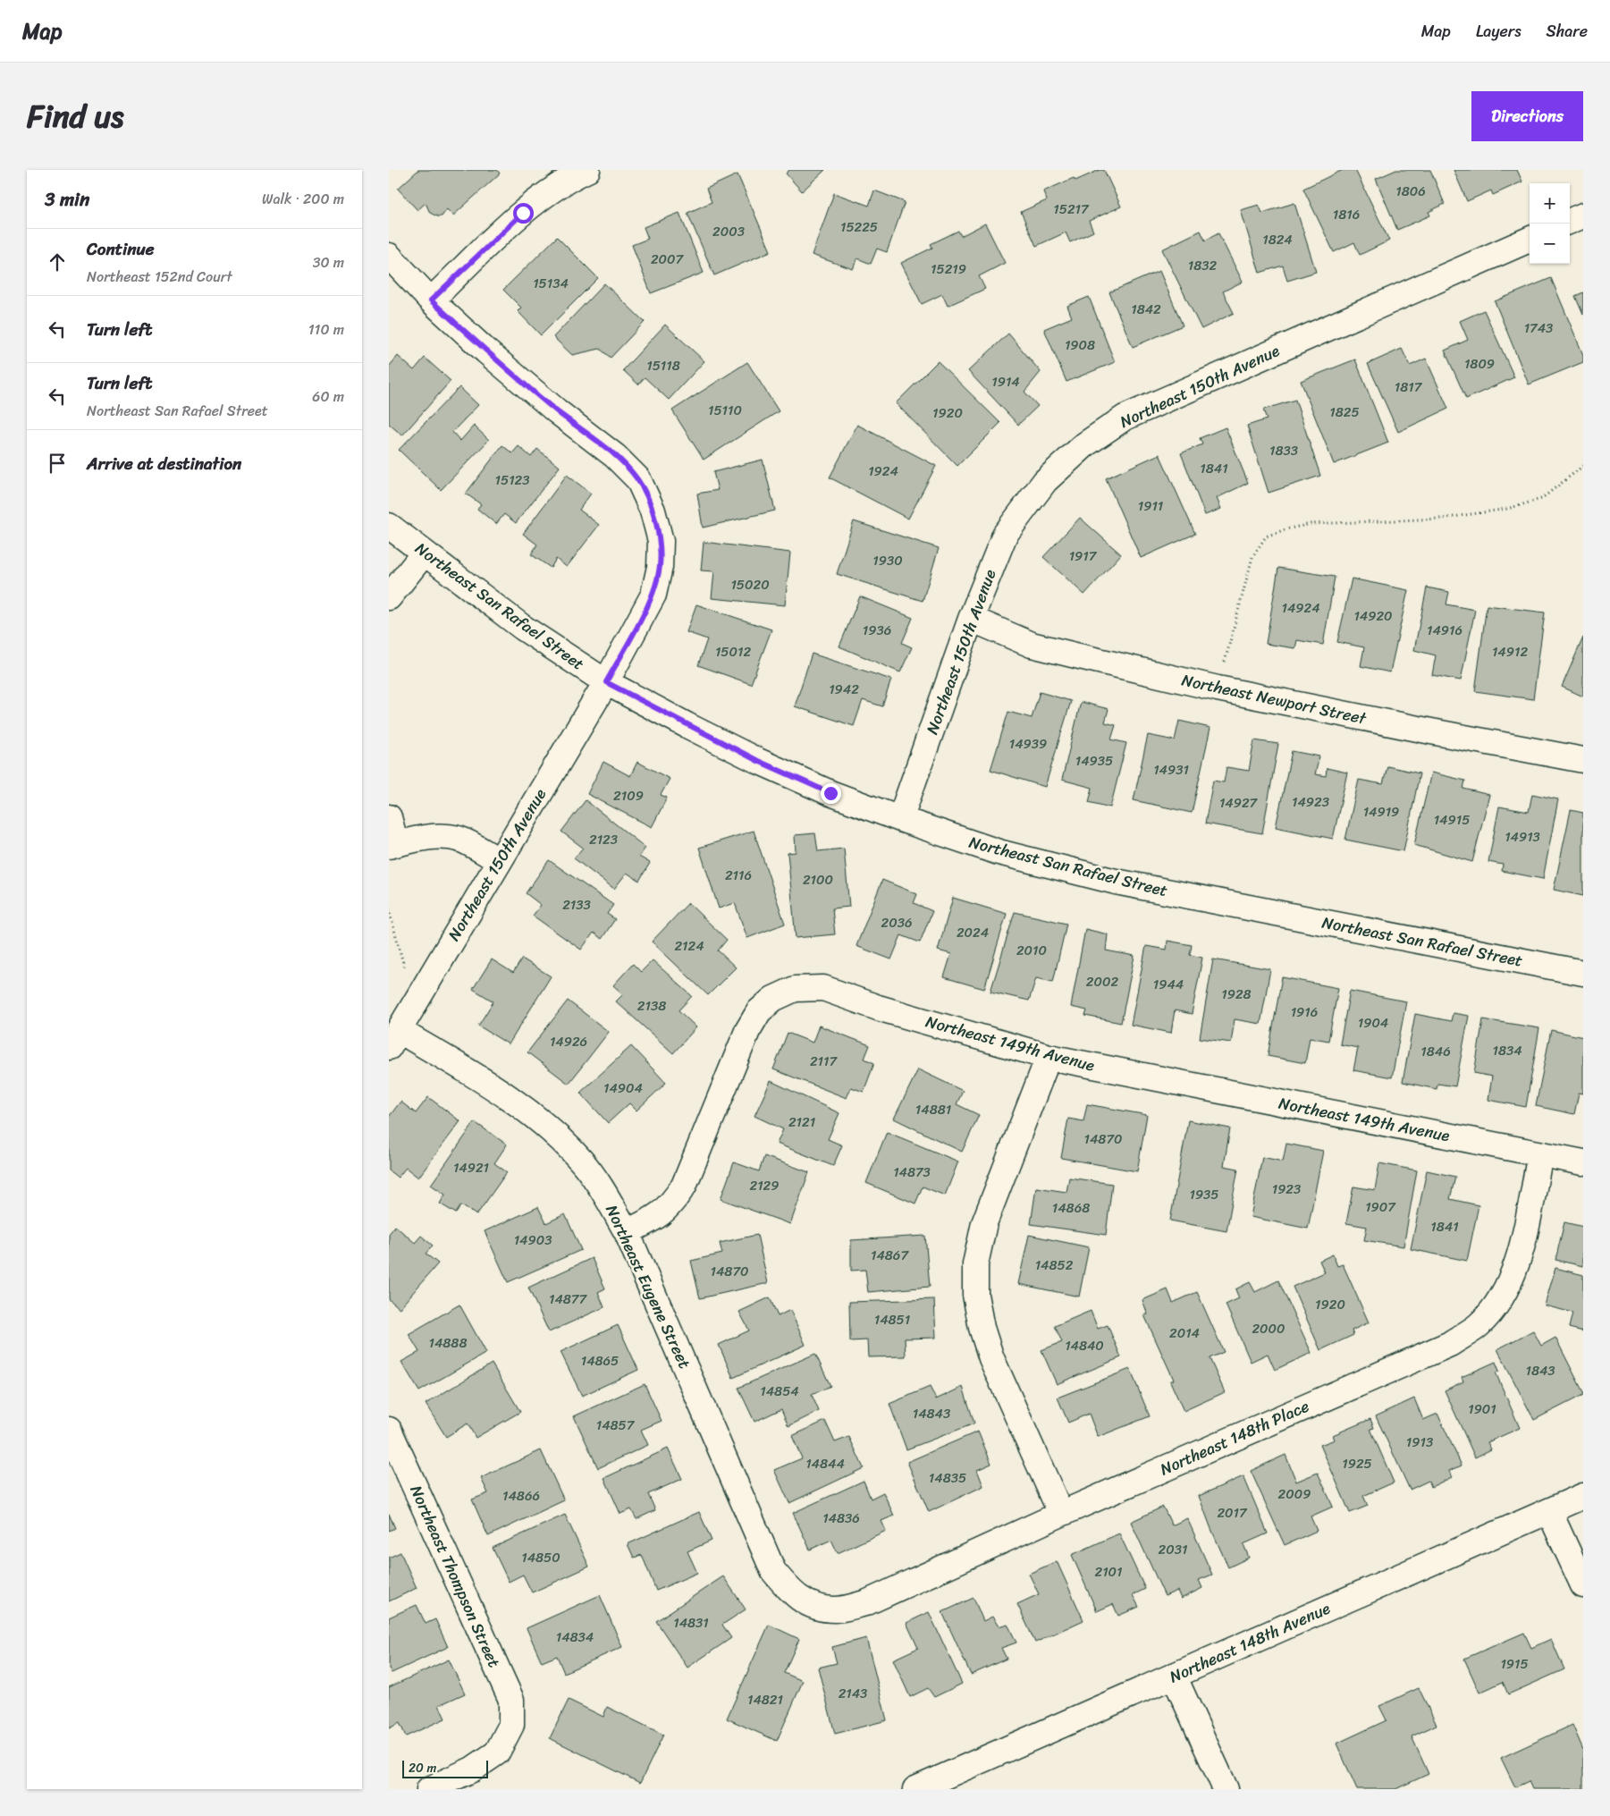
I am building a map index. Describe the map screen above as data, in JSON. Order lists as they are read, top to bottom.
{
  "streets": {
    "street": [
      "Northeast 150th Avenue",
      "Northeast San Rafael Street",
      "Northeast Newport Street",
      "Northeast 149th Avenue",
      "Northeast Eugene Street",
      "Northeast 148th Place",
      "Northeast Thompson Street",
      "Northeast 148th Avenue"
    ]
  },
  "crossings": [
    ["Northeast 150th Avenue", "Northeast San Rafael Street"],
    ["Northeast 150th Avenue", "Northeast Newport Street"],
    ["Northeast 150th Avenue", "Northeast Eugene Street"],
    ["Northeast 149th Avenue", "Northeast Eugene Street"],
    ["Northeast 149th Avenue", "Northeast 148th Place"],
    ["Northeast Eugene Street", "Northeast 148th Place"]
  ],
  "house_numbers": [
    "1806",
    "15217",
    "1816",
    "15225",
    "2003",
    "1824",
    "2007",
    "1832",
    "15219",
    "15134",
    "1842",
    "1743",
    "1908",
    "1809",
    "15118",
    "1914",
    "1817",
    "15110",
    "1825",
    "1920",
    "1833",
    "1841",
    "1924",
    "15123",
    "1911",
    "1917",
    "1930",
    "15020",
    "14924",
    "14920",
    "1936",
    "14916",
    "15012",
    "14912",
    "1942",
    "14939",
    "14935",
    "14931",
    "2109",
    "14923",
    "14927",
    "14919",
    "14915",
    "14913",
    "2123",
    "2116",
    "2100",
    "2133",
    "2036",
    "2024",
    "2124",
    "2010",
    "2002",
    "1944",
    "1928",
    "2138",
    "1916",
    "1904",
    "14926",
    "1834",
    "1846",
    "2117",
    "14904",
    "14881",
    "2121",
    "14870",
    "14921",
    "14873",
    "2129",
    "1923",
    "1935",
    "1907",
    "14868",
    "1841",
    "14903",
    "14867",
    "14852",
    "14870",
    "14877",
    "1920",
    "14851",
    "2000",
    "2014",
    "14888",
    "14840",
    "14865",
    "1843",
    "14854",
    "1901",
    "14843",
    "14857",
    "1913",
    "14844",
    "1925",
    "14835",
    "2009",
    "14866",
    "2017",
    "14836",
    "2031",
    "14850",
    "2101",
    "14831",
    "14834",
    "1915",
    "2143",
    "14821"
  ],
  "scale_bar": "20 m",
  "page": {
    "header": "Map",
    "nav": ["Map", "Layers", "Share"],
    "title": "Find us",
    "buttons": "Directions",
    "heading": ["3 min", "Walk · 200 m"],
    "map_buttons": ["+", "−"],
    "list": [
      ["Continue", "Northeast 152nd Court", "30 m"],
      ["Turn left", "110 m"],
      ["Turn left", "Northeast San Rafael Street", "60 m"],
      "Arrive at destination"
    ],
    "scale": "20 m"
  }
}
